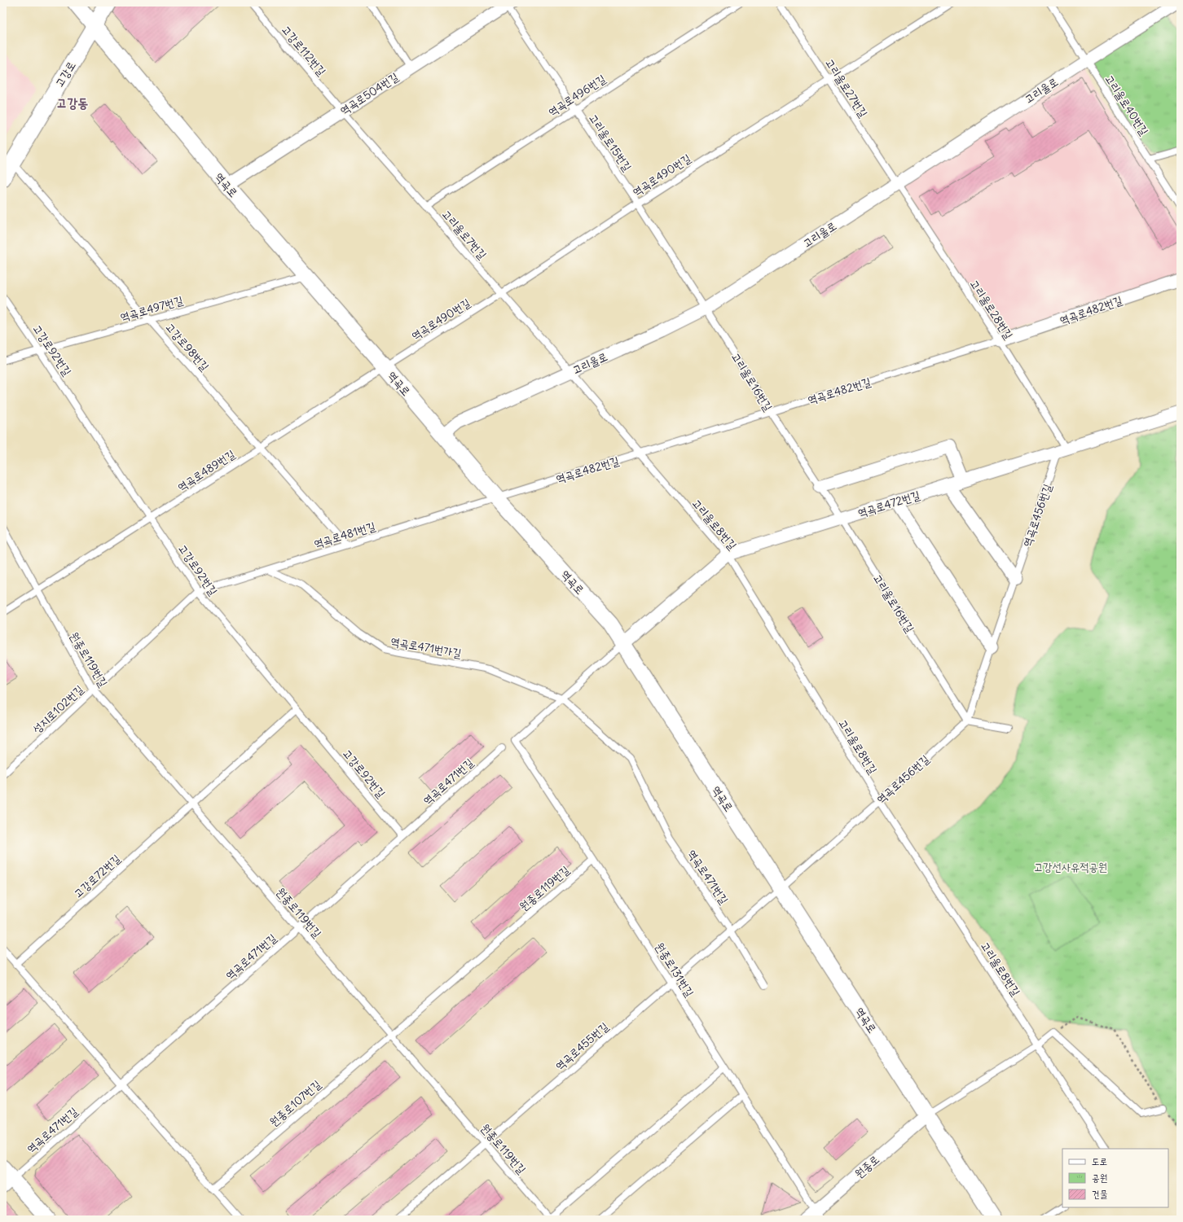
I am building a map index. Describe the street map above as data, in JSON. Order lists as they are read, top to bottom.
{
  "streets": {
    "street": [
      "고강로",
      "고리울로",
      "역곡로504번길",
      "역곡로",
      "역곡로482번길",
      "역곡로472번길",
      "원종로"
    ],
    "lane": [
      "고강로112번길",
      "고리울로27번길",
      "역곡로496번길",
      "고리울로40번길",
      "고리울로15번길",
      "역곡로490번길",
      "고리울로7번길",
      "역곡로497번길",
      "고리울로28번길",
      "고강로98번길",
      "고강로92번길",
      "고리울로16번길",
      "역곡로489번길",
      "역곡로456번길",
      "고리울로8번길",
      "역곡로481번길",
      "역곡로471번가길",
      "원종로119번길",
      "성지로102번길",
      "역곡로471번길",
      "고강로72번길",
      "원종로131번길",
      "역곡로455번길",
      "원종로107번길"
    ]
  },
  "crossings": [
    ["고강로112번길", "역곡로504번길"],
    ["고강로112번길", "고리울로7번길"],
    ["고강로", "역곡로"],
    ["고강로", "고강로98번길"],
    ["고리울로27번길", "고리울로"],
    ["고리울로27번길", "역곡로490번길"],
    ["고리울로27번길", "고리울로28번길"],
    ["고리울로", "고리울로40번길"],
    ["고리울로", "고리울로15번길"],
    ["고리울로", "역곡로"],
    ["고리울로", "고리울로7번길"],
    ["고리울로", "고리울로28번길"],
    ["고리울로", "고리울로16번길"],
    ["고리울로", "고리울로8번길"],
    ["역곡로504번길", "고리울로15번길"],
    ["역곡로504번길", "역곡로"],
    ["역곡로504번길", "고리울로7번길"],
    ["역곡로496번길", "고리울로15번길"],
    ["역곡로496번길", "고리울로7번길"],
    ["고리울로15번길", "역곡로490번길"],
    ["고리울로15번길", "고리울로16번길"],
    ["역곡로490번길", "역곡로"],
    ["역곡로490번길", "고리울로7번길"],
    ["역곡로490번길", "역곡로489번길"],
    ["역곡로", "역곡로497번길"],
    ["역곡로", "역곡로482번길"],
    ["역곡로", "역곡로489번길"],
    ["역곡로", "역곡로472번길"],
    ["역곡로", "역곡로456번길"],
    ["역곡로", "역곡로481번길"],
    ["역곡로", "역곡로455번길"],
    ["역곡로", "원종로"],
    ["고리울로7번길", "고리울로8번길"],
    ["역곡로497번길", "고강로98번길"],
    ["역곡로497번길", "고강로92번길"],
    ["고리울로28번길", "역곡로482번길"],
    ["고리울로28번길", "역곡로472번길"],
    ["고리울로28번길", "역곡로456번길"],
    ["역곡로482번길", "고리울로16번길"],
    ["역곡로482번길", "고리울로8번길"],
    ["역곡로482번길", "역곡로481번길"],
    ["고강로98번길", "역곡로489번길"],
    ["고강로98번길", "역곡로481번길"],
    ["고강로92번길", "역곡로489번길"],
    ["고강로92번길", "역곡로481번길"],
    ["고강로92번길", "성지로102번길"],
    ["고강로92번길", "역곡로471번길"],
    ["고리울로16번길", "역곡로472번길"],
    ["고리울로16번길", "역곡로456번길"],
    ["역곡로489번길", "원종로119번길"],
    ["역곡로472번길", "역곡로456번길"],
    ["역곡로472번길", "고리울로8번길"],
    ["역곡로456번길", "고리울로8번길"],
    ["역곡로456번길", "역곡로455번길"],
    ["역곡로481번길", "역곡로471번가길"],
    ["역곡로481번길", "성지로102번길"],
    ["역곡로471번가길", "역곡로471번길"],
    ["역곡로471번가길", "원종로131번길"],
    ["원종로119번길", "성지로102번길"],
    ["원종로119번길", "역곡로471번길"],
    ["원종로119번길", "고강로72번길"],
    ["원종로119번길", "원종로131번길"],
    ["원종로119번길", "역곡로455번길"],
    ["원종로119번길", "원종로107번길"],
    ["역곡로471번길", "원종로131번길"],
    ["역곡로471번길", "역곡로455번길"],
    ["원종로131번길", "역곡로455번길"],
    ["원종로131번길", "원종로"]
  ],
  "districts": ["고강동"],
  "parks": ["고강선사유적공원"],
  "legend": ["도로", "공원", "건물"]
}
